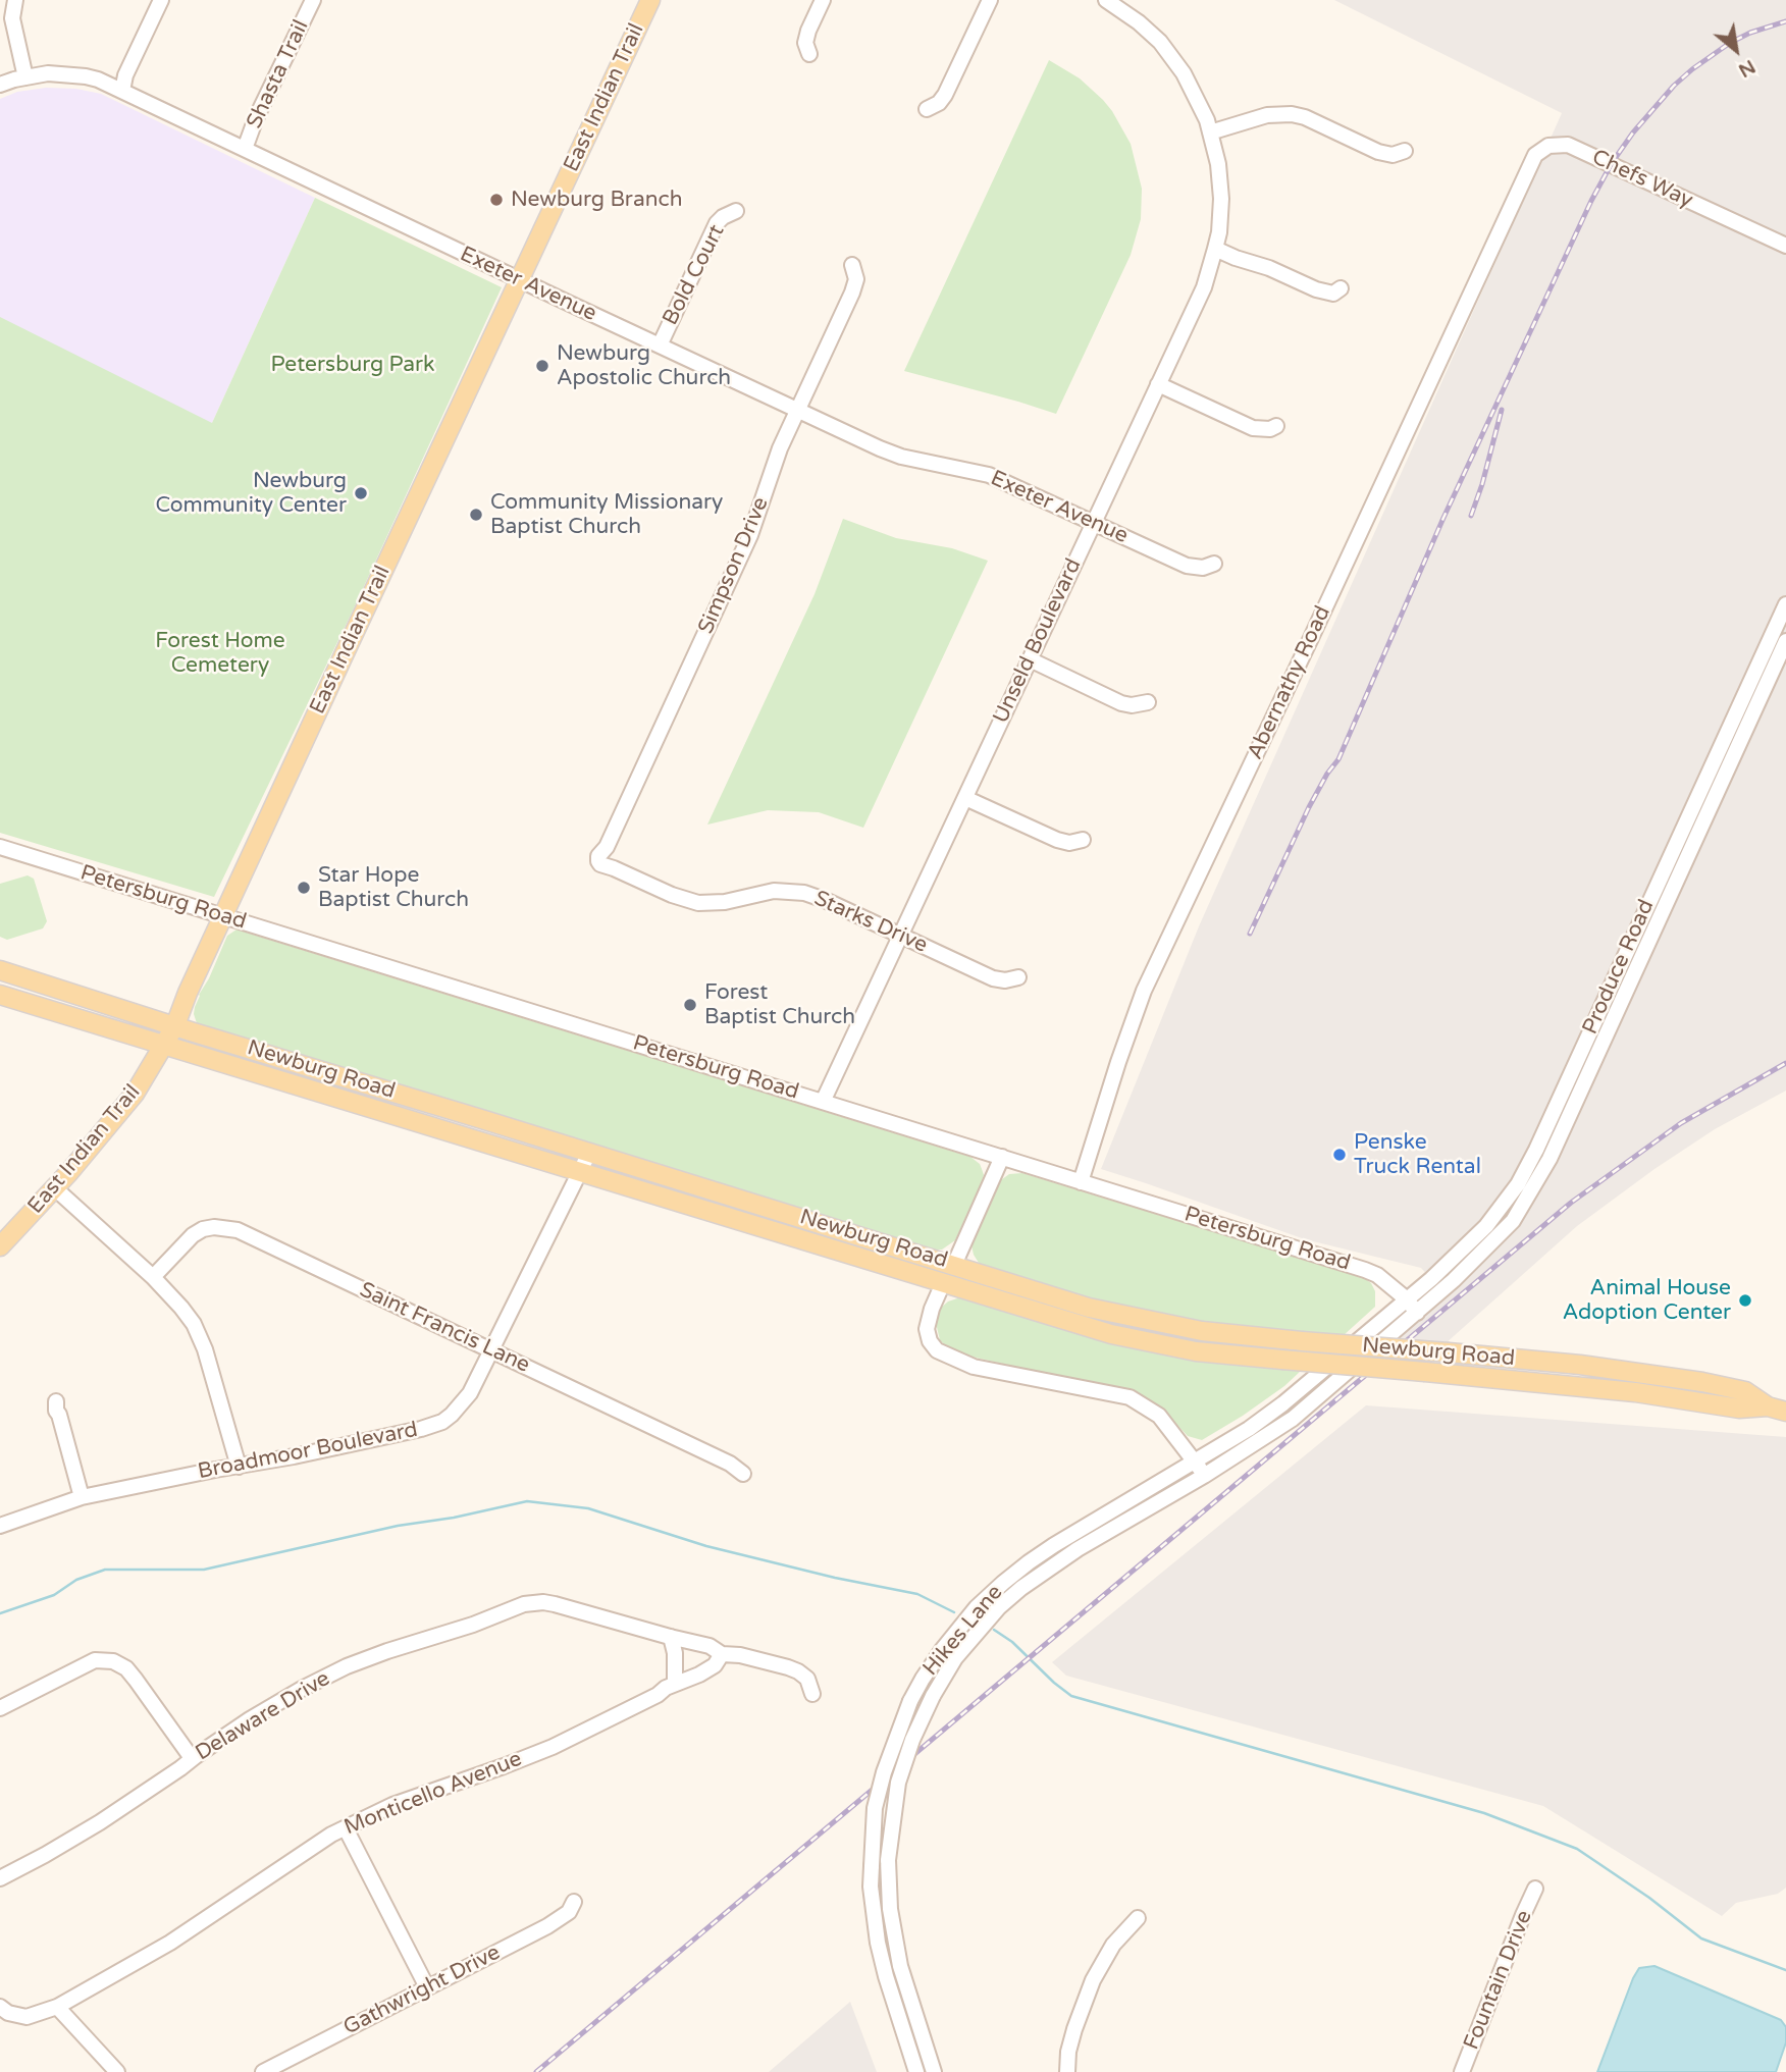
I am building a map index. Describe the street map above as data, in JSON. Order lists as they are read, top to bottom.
{
  "streets": {
    "main road": ["East Indian Trail", "Newburg Road"],
    "street": [
      "Shasta Trail",
      "Chefs Way",
      "Bold Court",
      "Exeter Avenue",
      "Simpson Drive",
      "Unseld Boulevard",
      "Abernathy Road",
      "Petersburg Road",
      "Starks Drive",
      "Produce Road",
      "Saint Francis Lane",
      "Broadmoor Boulevard",
      "Hikes Lane",
      "Delaware Drive",
      "Monticello Avenue",
      "Fountain Drive",
      "Gathwright Drive"
    ]
  },
  "crossings": [
    ["Shasta Trail", "Exeter Avenue"],
    ["East Indian Trail", "Exeter Avenue"],
    ["East Indian Trail", "Petersburg Road"],
    ["East Indian Trail", "Newburg Road"],
    ["Chefs Way", "Abernathy Road"],
    ["Bold Court", "Exeter Avenue"],
    ["Exeter Avenue", "Simpson Drive"],
    ["Exeter Avenue", "Unseld Boulevard"],
    ["Simpson Drive", "Starks Drive"],
    ["Unseld Boulevard", "Petersburg Road"],
    ["Unseld Boulevard", "Starks Drive"],
    ["Abernathy Road", "Petersburg Road"],
    ["Petersburg Road", "Produce Road"],
    ["Petersburg Road", "Hikes Lane"],
    ["Produce Road", "Hikes Lane"],
    ["Newburg Road", "Broadmoor Boulevard"],
    ["Saint Francis Lane", "Broadmoor Boulevard"],
    ["Delaware Drive", "Monticello Avenue"]
  ],
  "parks": ["Petersburg Park", "Forest Home Cemetery"],
  "places": [
    "Newburg Branch",
    "Newburg Apostolic Church",
    "Newburg Community Center",
    "Community Missionary Baptist Church",
    "Star Hope Baptist Church",
    "Forest Baptist Church",
    "Penske Truck Rental",
    "Animal House Adoption Center"
  ],
  "north": "bottom right"
}
